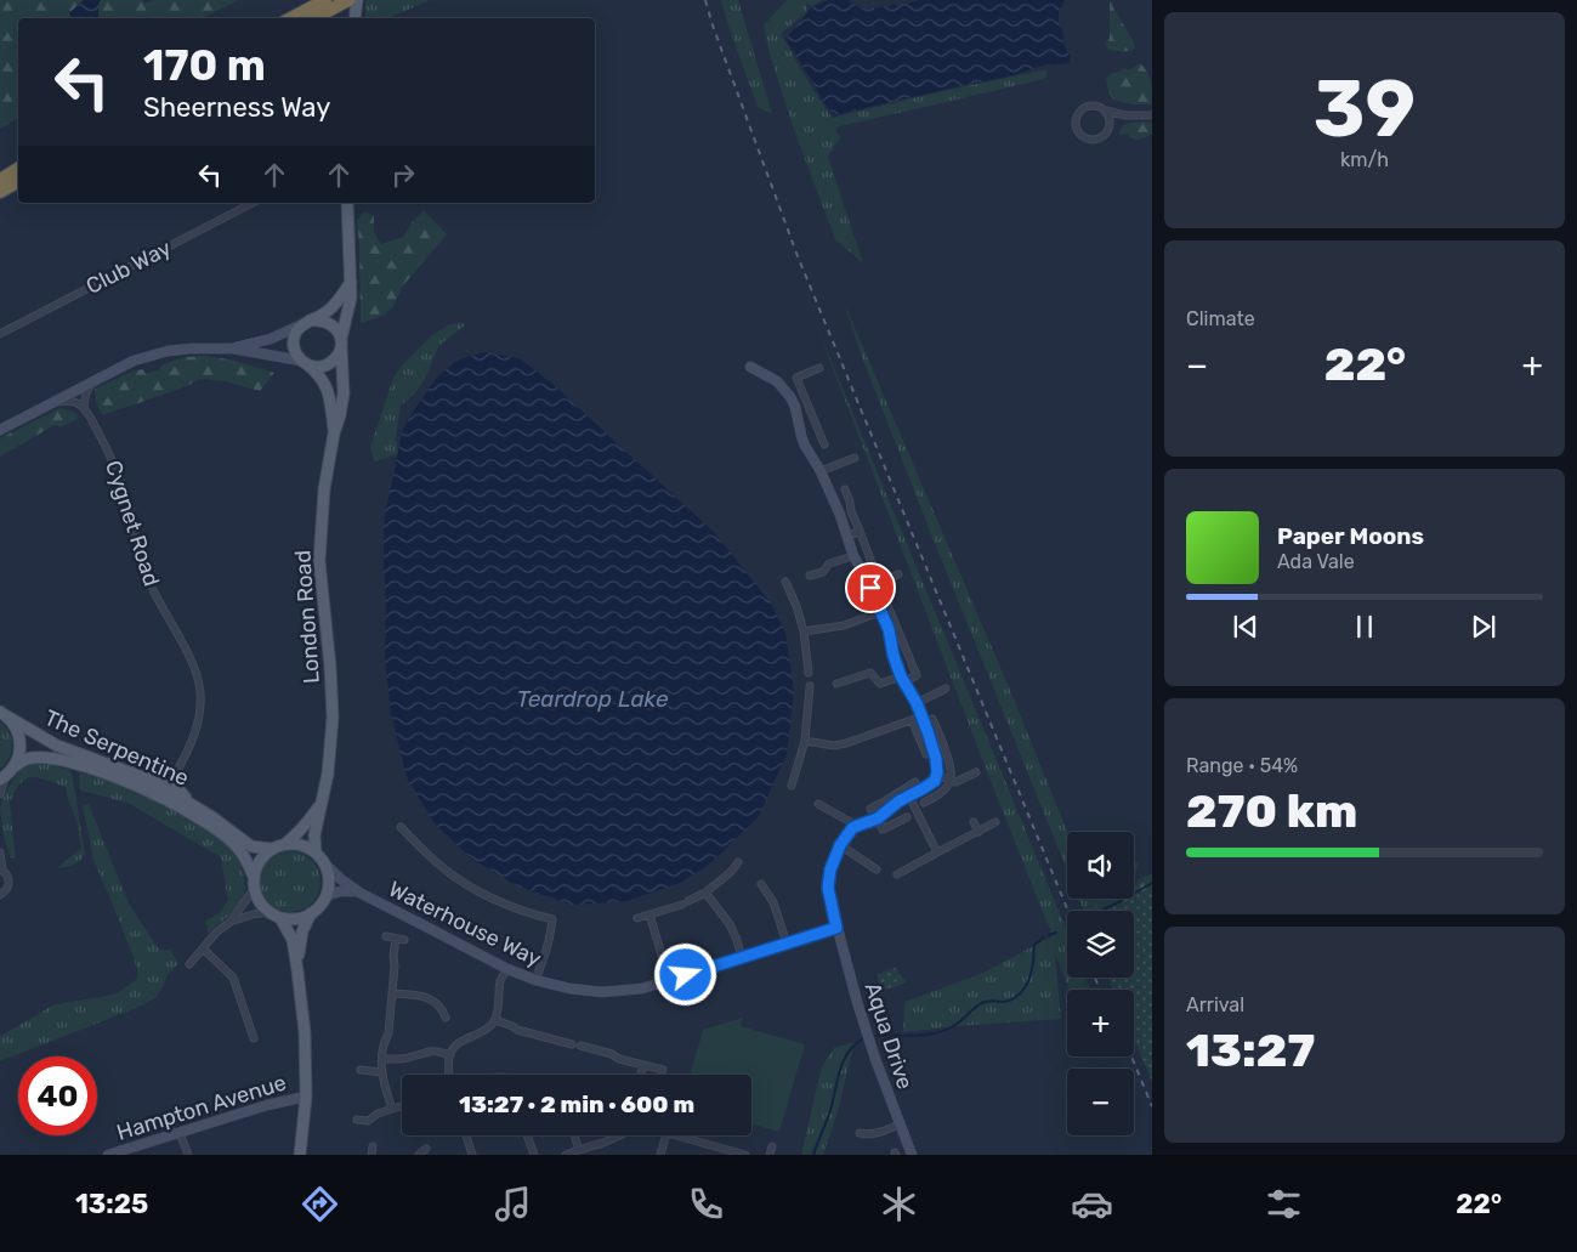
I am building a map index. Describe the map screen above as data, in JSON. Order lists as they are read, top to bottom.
{
  "streets": {
    "main road": ["London Road", "The Serpentine"],
    "street": [
      "Club Way",
      "Cygnet Road",
      "Waterhouse Way",
      "Aqua Drive",
      "Hampton Avenue"
    ]
  },
  "crossings": [
    ["London Road", "The Serpentine"],
    ["London Road", "Waterhouse Way"],
    ["The Serpentine", "Waterhouse Way"],
    ["Waterhouse Way", "Aqua Drive"]
  ],
  "water": ["Teardrop Lake"],
  "page": {
    "tile": [
      ["39", "km/h"],
      "Climate",
      ["Range · 54%", "270 km"],
      ["Arrival", "13:27"]
    ],
    "turn": ["170 m", "Sheerness Way"],
    "heat": ["−", "22°", "+"],
    "song": ["Paper Moons", "Ada Vale"],
    "map_buttons": ["+", "−"],
    "limit": "40",
    "trip": "13:27 · 2 min · 600 m",
    "tabs": ["13:25", "22°"]
  }
}
